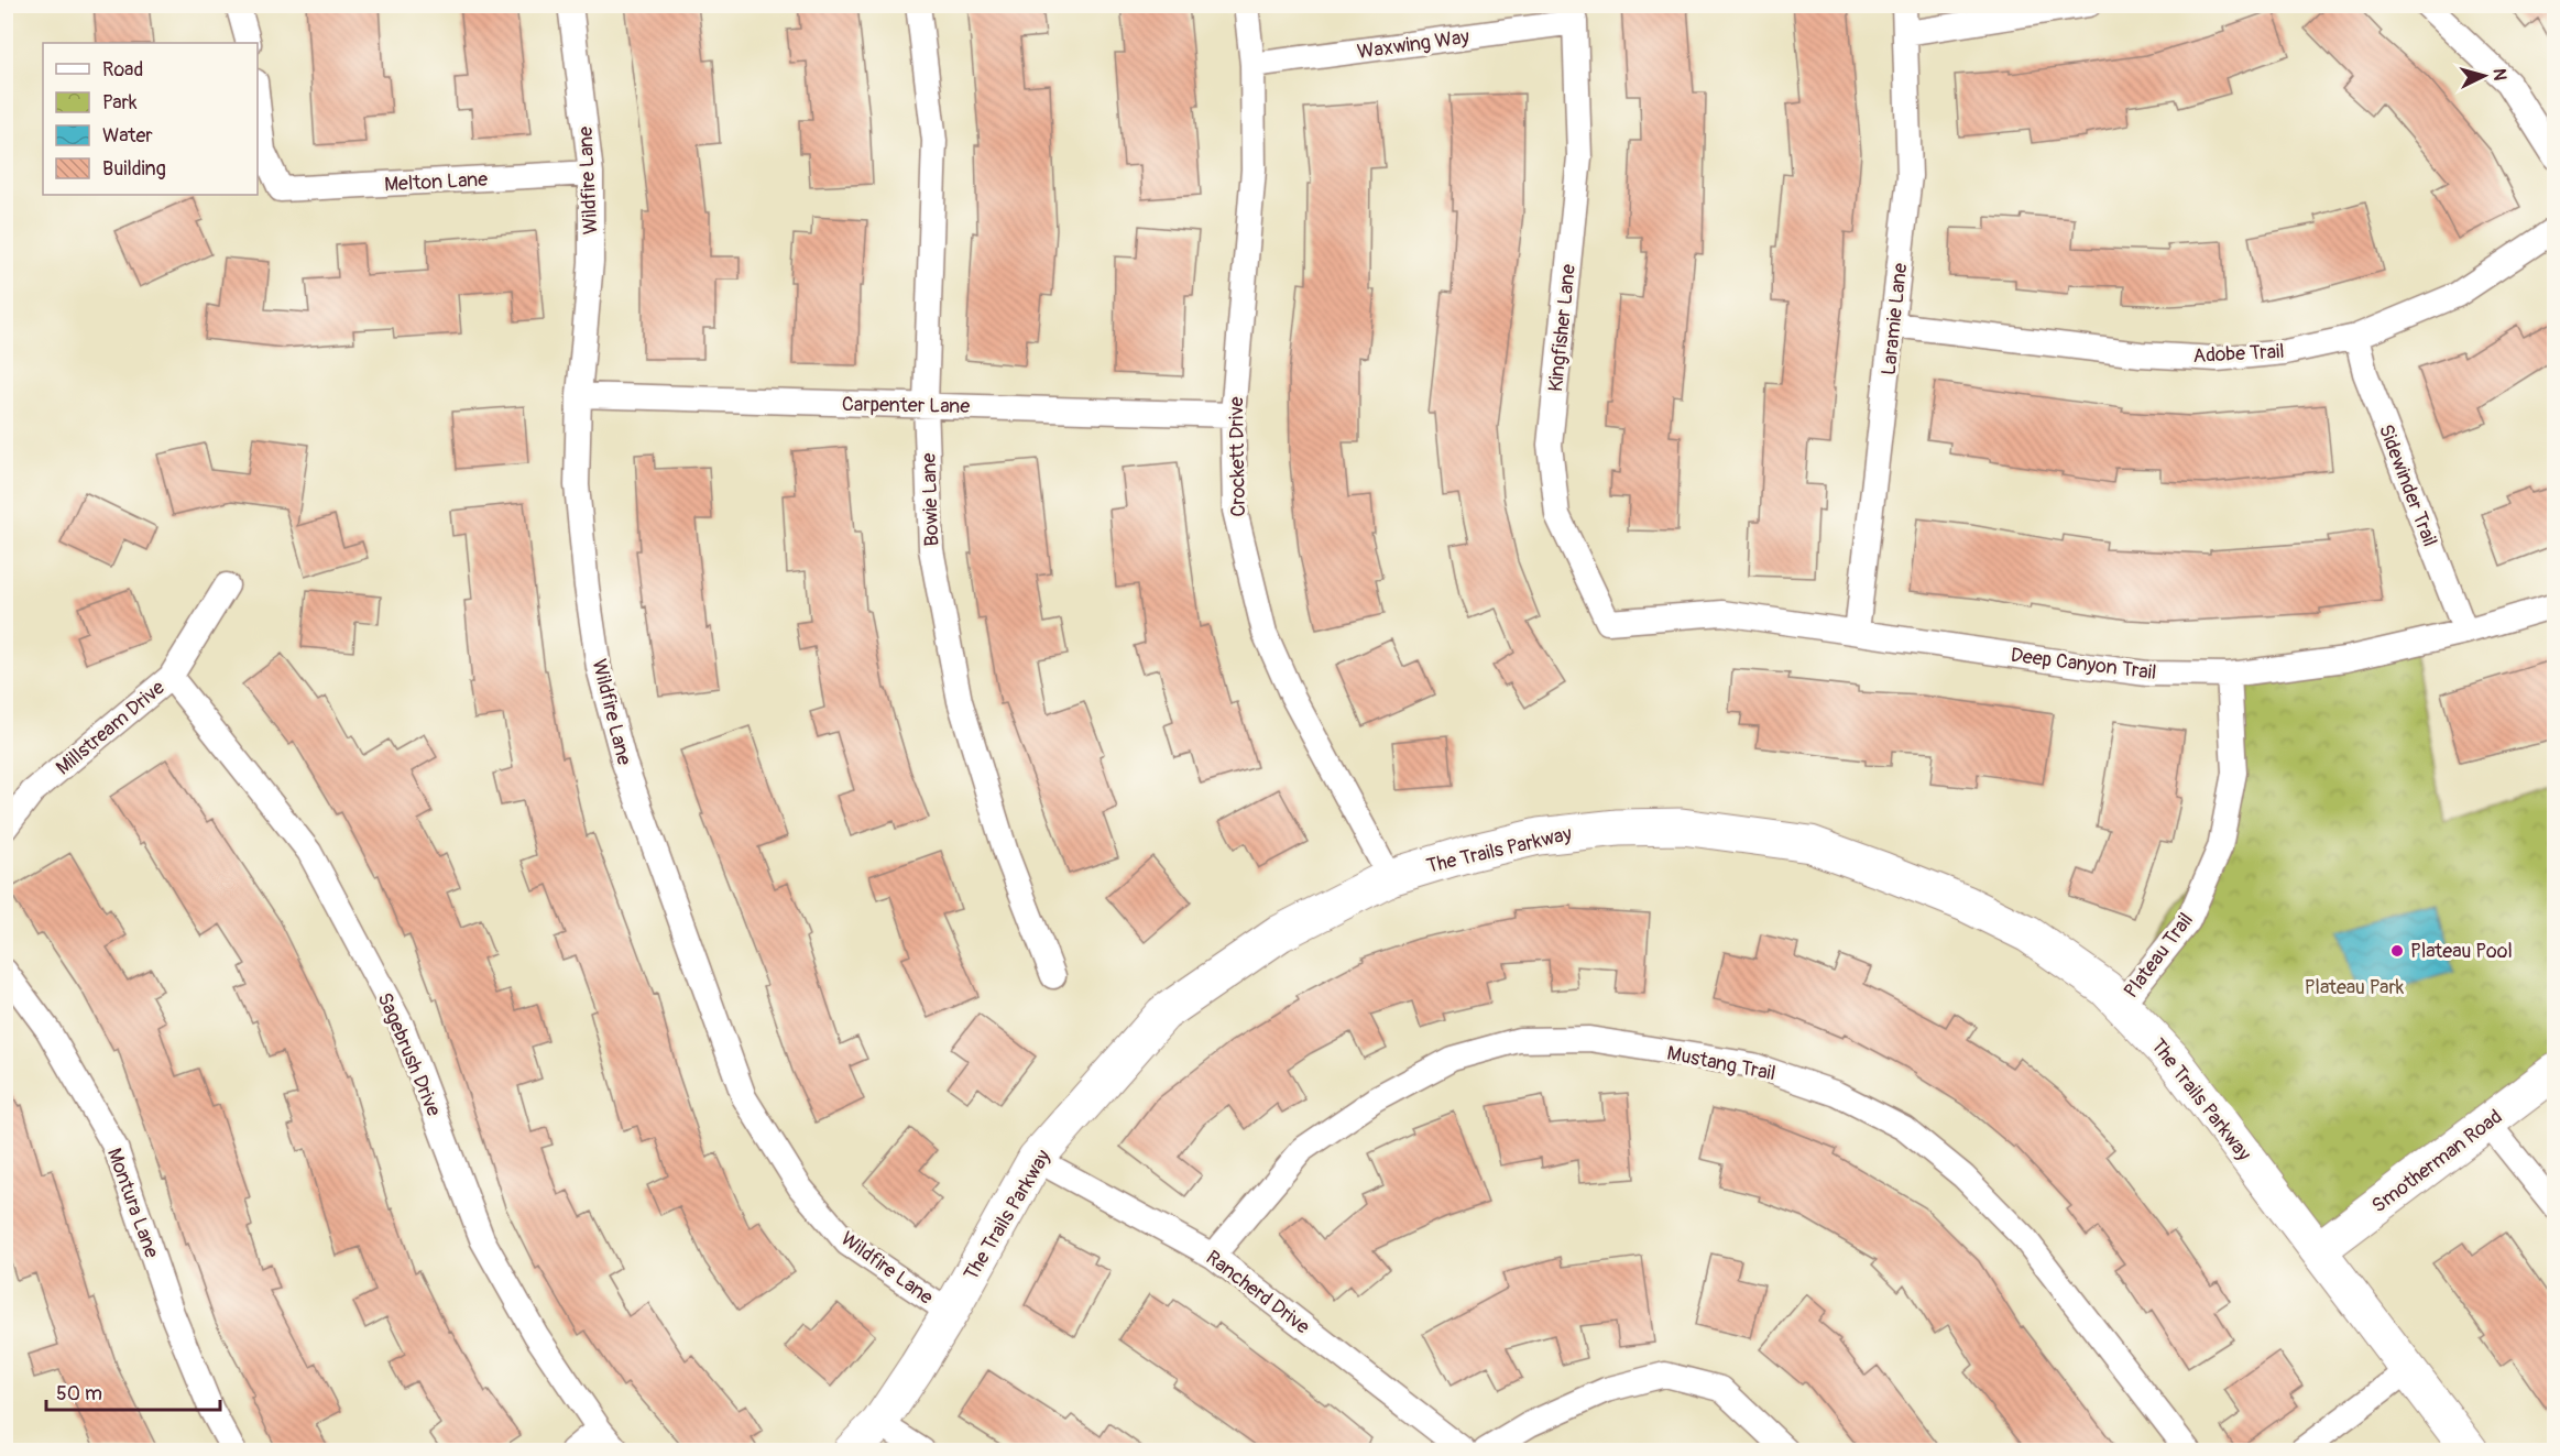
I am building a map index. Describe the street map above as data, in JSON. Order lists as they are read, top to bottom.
{
  "streets": {
    "street": [
      "Waxwing Way",
      "Wildfire Lane",
      "Melton Lane",
      "Laramie Lane",
      "Kingfisher Lane",
      "Adobe Trail",
      "Carpenter Lane",
      "Crockett Drive",
      "Sidewinder Trail",
      "Bowie Lane",
      "Deep Canyon Trail",
      "Millstream Drive",
      "The Trails Parkway",
      "Plateau Trail",
      "Sagebrush Drive",
      "Mustang Trail",
      "Smotherman Road",
      "Montura Lane",
      "Rancherd Drive"
    ]
  },
  "crossings": [
    ["Waxwing Way", "Kingfisher Lane"],
    ["Waxwing Way", "Crockett Drive"],
    ["Wildfire Lane", "Melton Lane"],
    ["Wildfire Lane", "Carpenter Lane"],
    ["Wildfire Lane", "The Trails Parkway"],
    ["Laramie Lane", "Adobe Trail"],
    ["Laramie Lane", "Deep Canyon Trail"],
    ["Kingfisher Lane", "Deep Canyon Trail"],
    ["Adobe Trail", "Sidewinder Trail"],
    ["Carpenter Lane", "Crockett Drive"],
    ["Carpenter Lane", "Bowie Lane"],
    ["Crockett Drive", "The Trails Parkway"],
    ["Sidewinder Trail", "Deep Canyon Trail"],
    ["Deep Canyon Trail", "Plateau Trail"],
    ["Millstream Drive", "Sagebrush Drive"],
    ["The Trails Parkway", "Plateau Trail"],
    ["The Trails Parkway", "Smotherman Road"],
    ["The Trails Parkway", "Rancherd Drive"],
    ["Mustang Trail", "Rancherd Drive"]
  ],
  "parks": ["Plateau Park"],
  "places": ["Plateau Pool"],
  "legend": [
    "Road",
    "Park",
    "Water",
    "Building"
  ],
  "scale_bar": "50 m",
  "north": "right"
}
